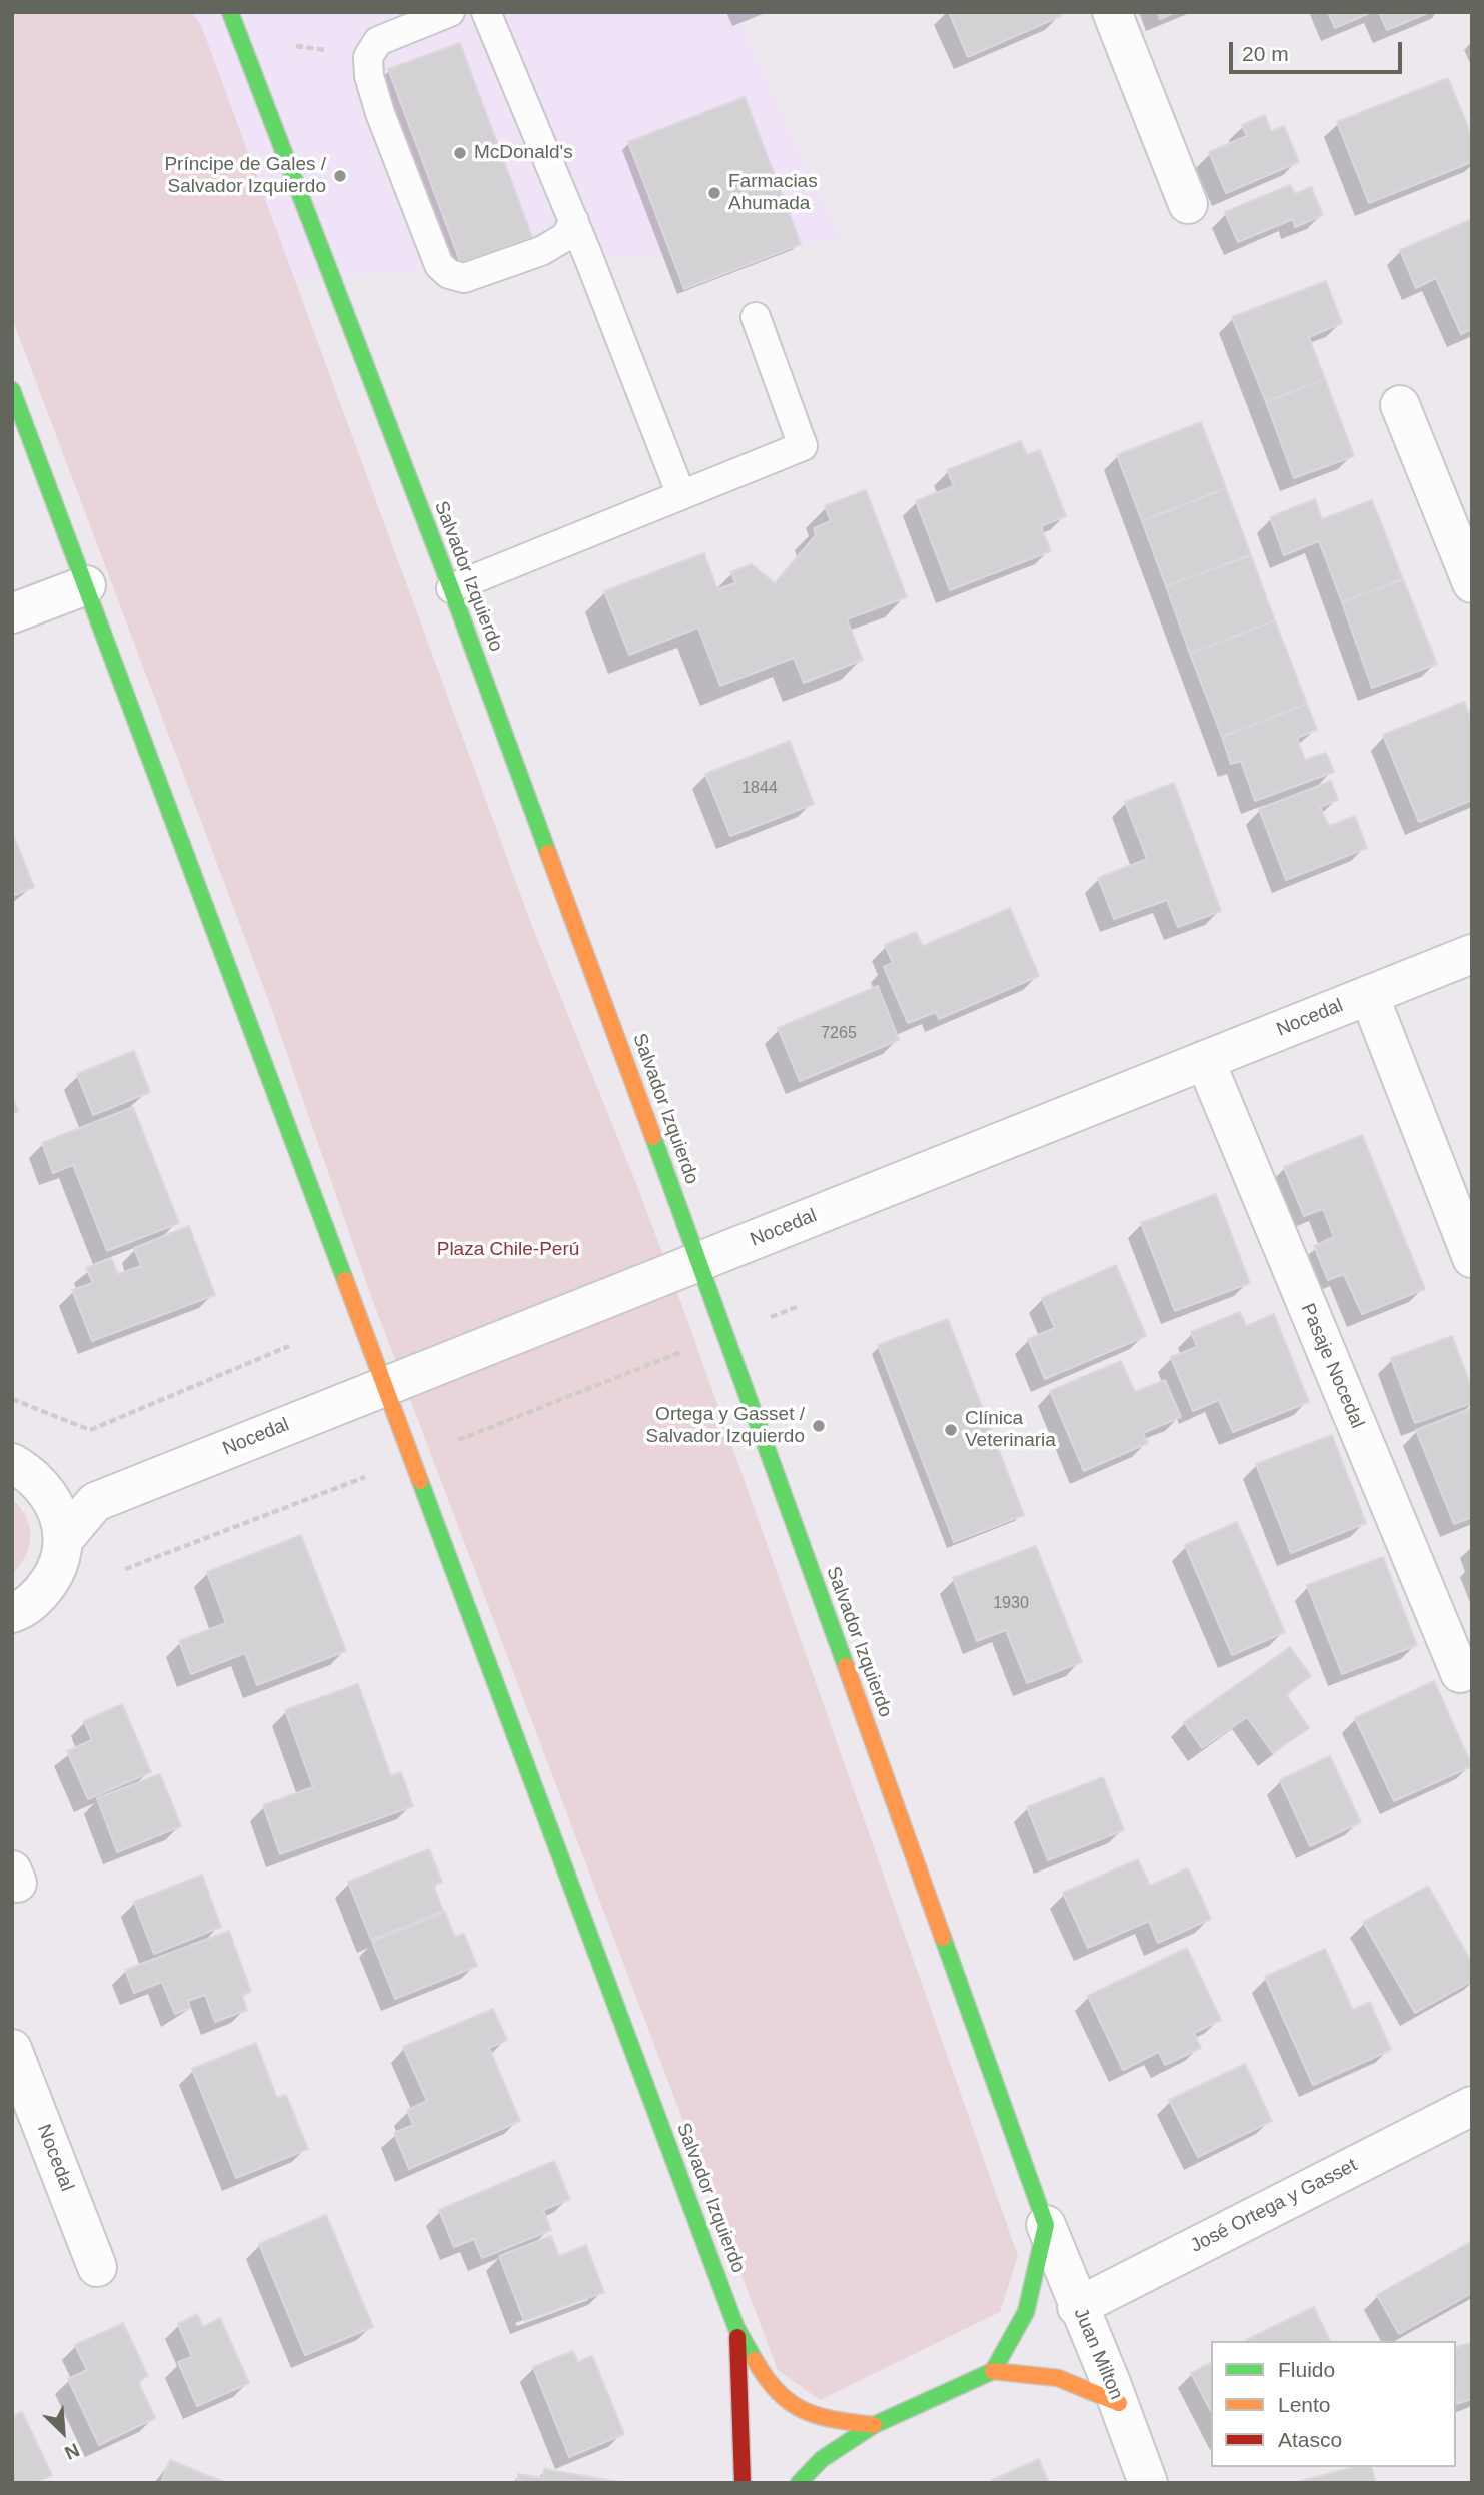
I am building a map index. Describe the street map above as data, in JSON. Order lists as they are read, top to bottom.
{
  "streets": {
    "street": [
      "Salvador Izquierdo",
      "Nocedal",
      "Pasaje Nocedal",
      "José Ortega y Gasset",
      "Juan Milton"
    ]
  },
  "crossings": [
    ["Salvador Izquierdo", "Nocedal"],
    ["Salvador Izquierdo", "Juan Milton"],
    ["Nocedal", "Pasaje Nocedal"],
    ["José Ortega y Gasset", "Juan Milton"]
  ],
  "parks": ["Plaza Chile-Perú"],
  "places": [
    "McDonald's",
    "Príncipe de Gales / Salvador Izquierdo",
    "Farmacias Ahumada",
    "Ortega y Gasset / Salvador Izquierdo",
    "Clínica Veterinaria"
  ],
  "house_numbers": ["1844", "7265", "1930"],
  "legend": ["Fluido", "Lento", "Atasco"],
  "scale_bar": "20 m",
  "north": "bottom right"
}
